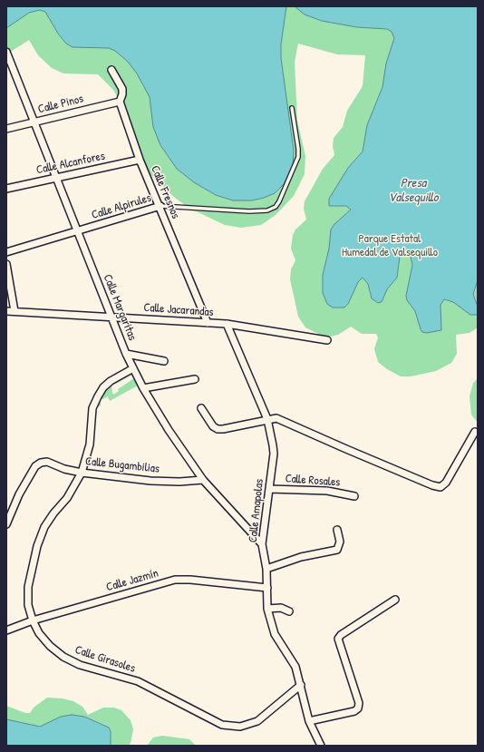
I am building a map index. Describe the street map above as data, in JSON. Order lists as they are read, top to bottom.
{
  "streets": {
    "street": [
      "Calle Pinos",
      "Calle Alcanfores",
      "Calle Fresnos",
      "Calle Alpirules",
      "Calle Margaritas",
      "Calle Jacarandas",
      "Calle Bugambilias",
      "Calle Rosales",
      "Calle Amapolas",
      "Calle Jazmín",
      "Calle Girasoles"
    ]
  },
  "crossings": [
    ["Calle Pinos", "Calle Fresnos"],
    ["Calle Pinos", "Calle Margaritas"],
    ["Calle Alcanfores", "Calle Fresnos"],
    ["Calle Alcanfores", "Calle Margaritas"],
    ["Calle Fresnos", "Calle Alpirules"],
    ["Calle Fresnos", "Calle Jacarandas"],
    ["Calle Alpirules", "Calle Margaritas"],
    ["Calle Margaritas", "Calle Jacarandas"],
    ["Calle Margaritas", "Calle Bugambilias"],
    ["Calle Margaritas", "Calle Amapolas"],
    ["Calle Margaritas", "Calle Girasoles"],
    ["Calle Jacarandas", "Calle Amapolas"],
    ["Calle Bugambilias", "Calle Girasoles"],
    ["Calle Rosales", "Calle Amapolas"],
    ["Calle Amapolas", "Calle Jazmín"],
    ["Calle Amapolas", "Calle Girasoles"],
    ["Calle Jazmín", "Calle Girasoles"]
  ],
  "water": ["Presa Valsequillo"],
  "parks": ["Parque Estatal Humedal de Valsequillo"]
}
